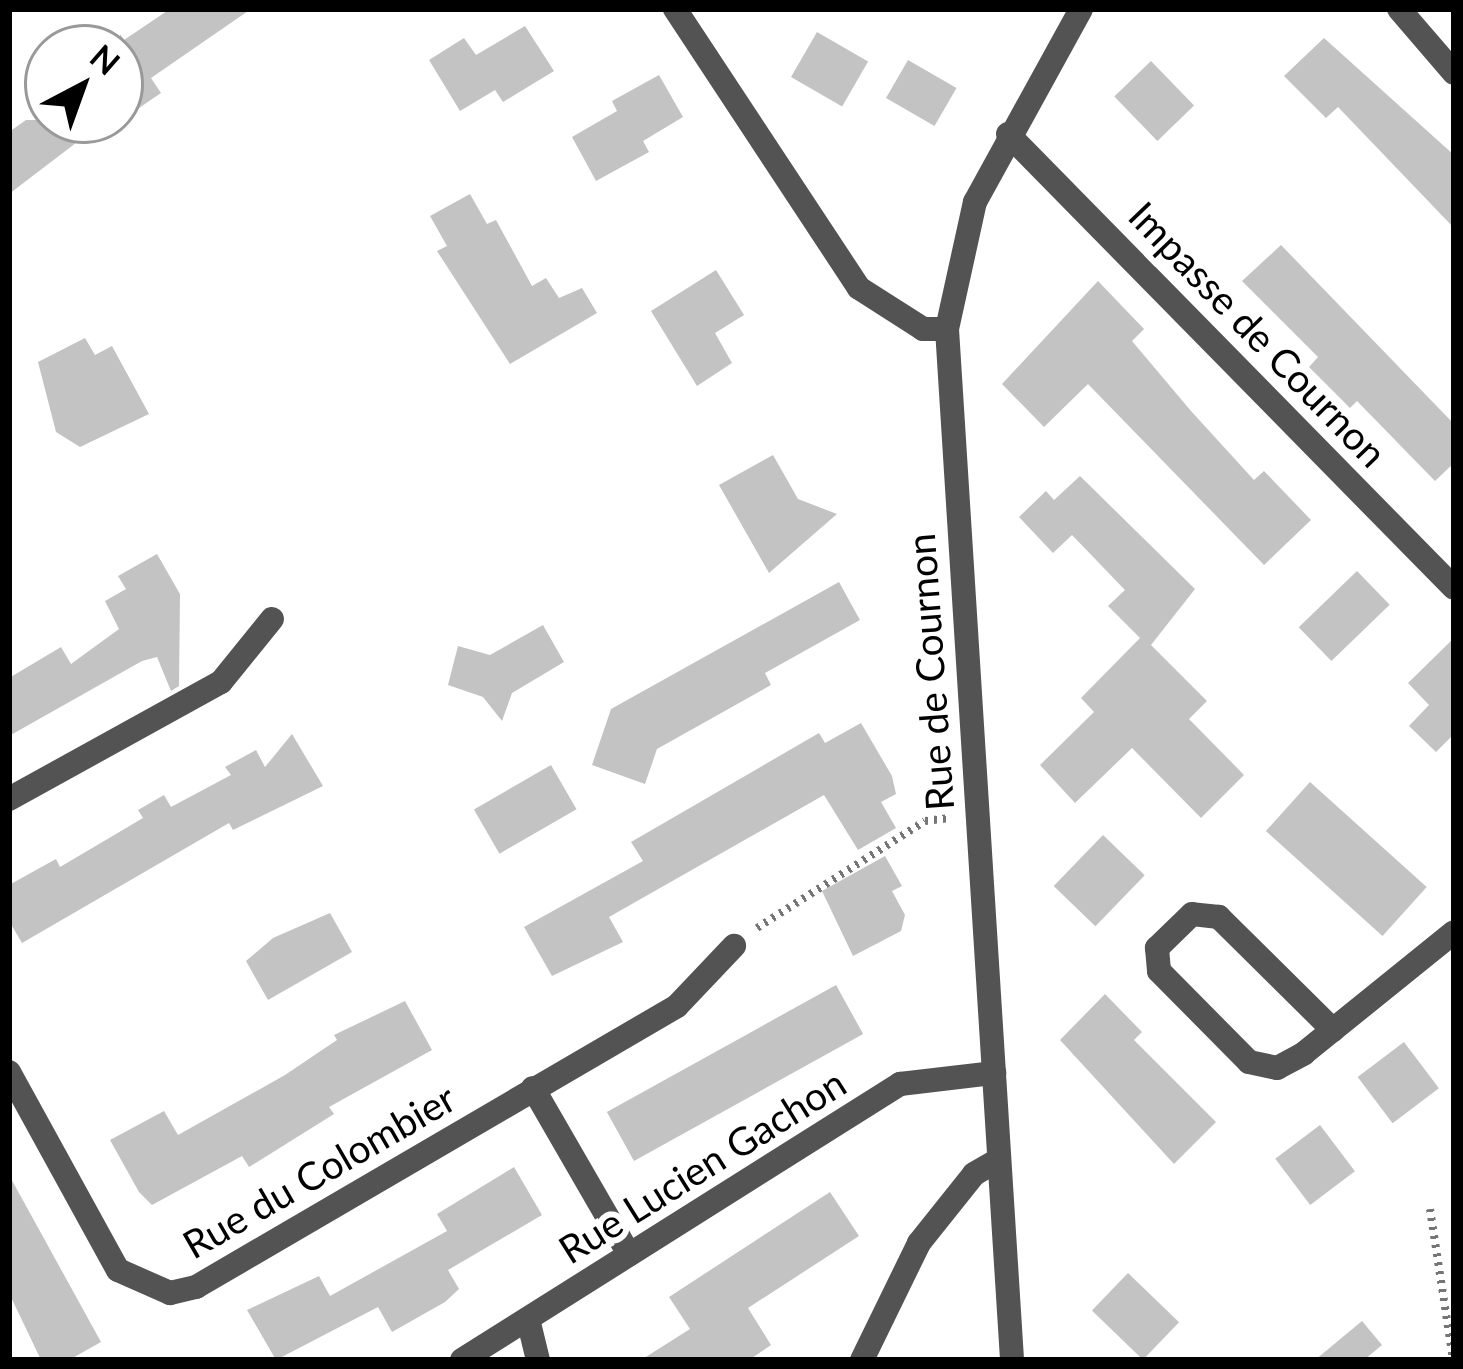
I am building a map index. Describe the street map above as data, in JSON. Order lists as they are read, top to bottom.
{
  "streets": {
    "street": [
      "Impasse de Cournon",
      "Rue de Cournon",
      "Rue Lucien Gachon",
      "Rue du Colombier"
    ]
  },
  "crossings": [
    ["Impasse de Cournon", "Rue de Cournon"],
    ["Rue de Cournon", "Rue Lucien Gachon"]
  ],
  "north": "top right"
}
